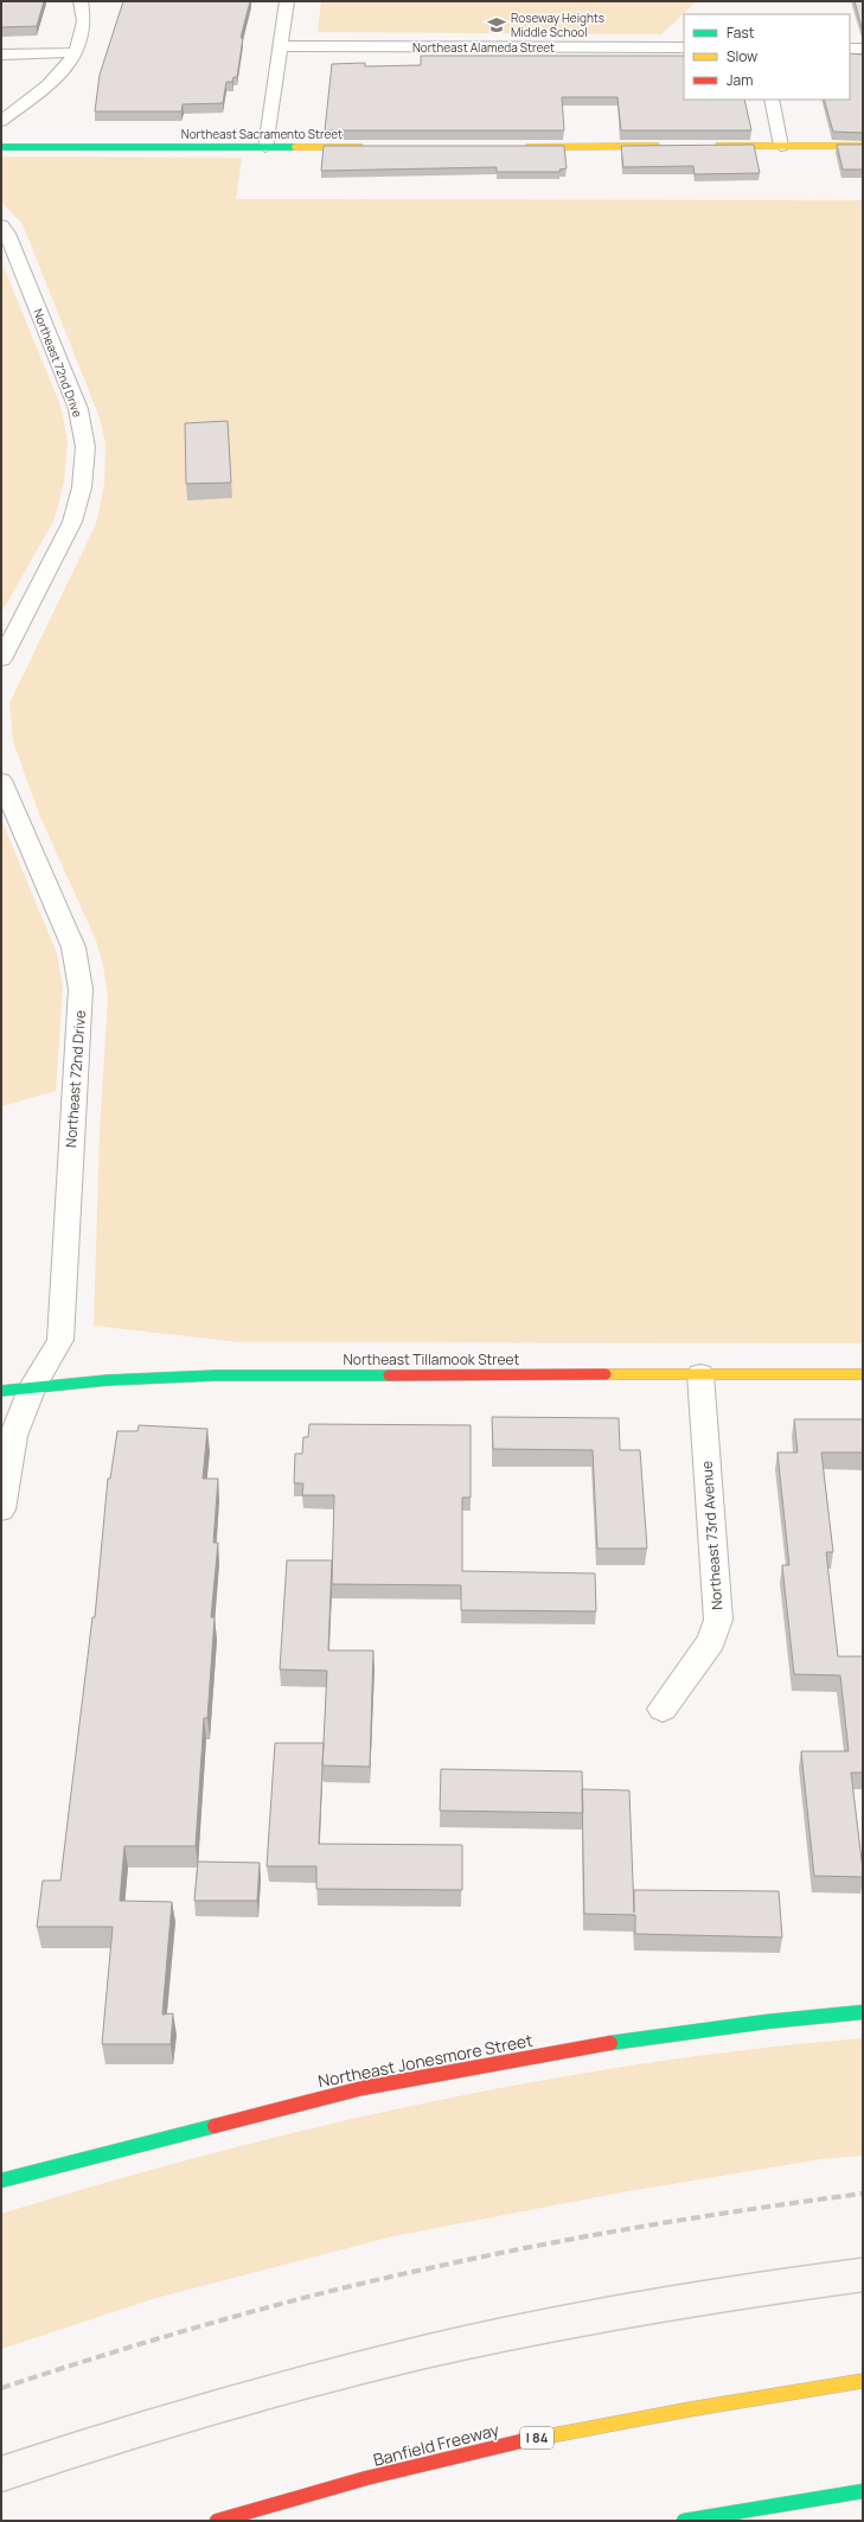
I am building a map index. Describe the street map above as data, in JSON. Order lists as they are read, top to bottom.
{
  "streets": {
    "main road": [
      "Northeast Sacramento Street",
      "Northeast Tillamook Street",
      "Northeast Jonesmore Street",
      "I 84",
      "Banfield Freeway"
    ],
    "street": ["Northeast Alameda Street", "Northeast 72nd Drive", "Northeast 73rd Avenue"]
  },
  "crossings": [
    ["Northeast 72nd Drive", "Northeast Tillamook Street"],
    ["Northeast Tillamook Street", "Northeast 73rd Avenue"]
  ],
  "places": {
    "school or university": ["Roseway Heights Middle School"]
  },
  "legend": ["Fast", "Slow", "Jam"]
}
